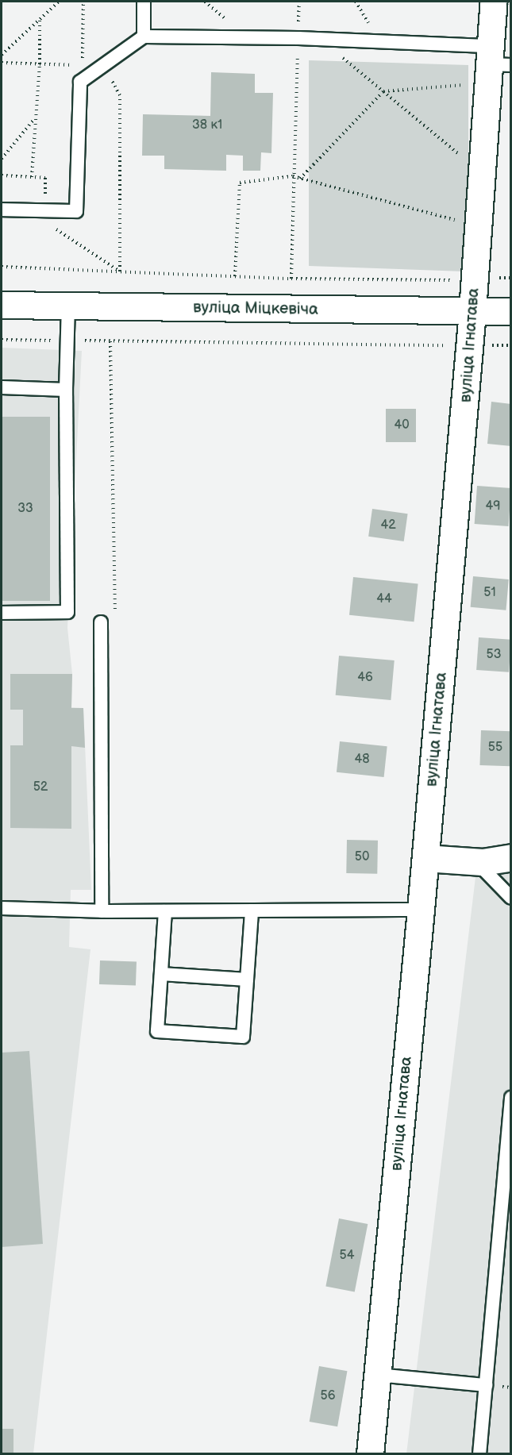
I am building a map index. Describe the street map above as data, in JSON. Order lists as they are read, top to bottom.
{
  "streets": {
    "street": ["вуліца Міцкевіча", "вуліца Ігнатава"]
  },
  "crossings": [
    ["вуліца Міцкевіча", "вуліца Ігнатава"]
  ],
  "house_numbers": [
    "38 к1",
    "40",
    "49",
    "33",
    "42",
    "51",
    "44",
    "53",
    "46",
    "55",
    "48",
    "52",
    "50",
    "54",
    "56"
  ]
}
